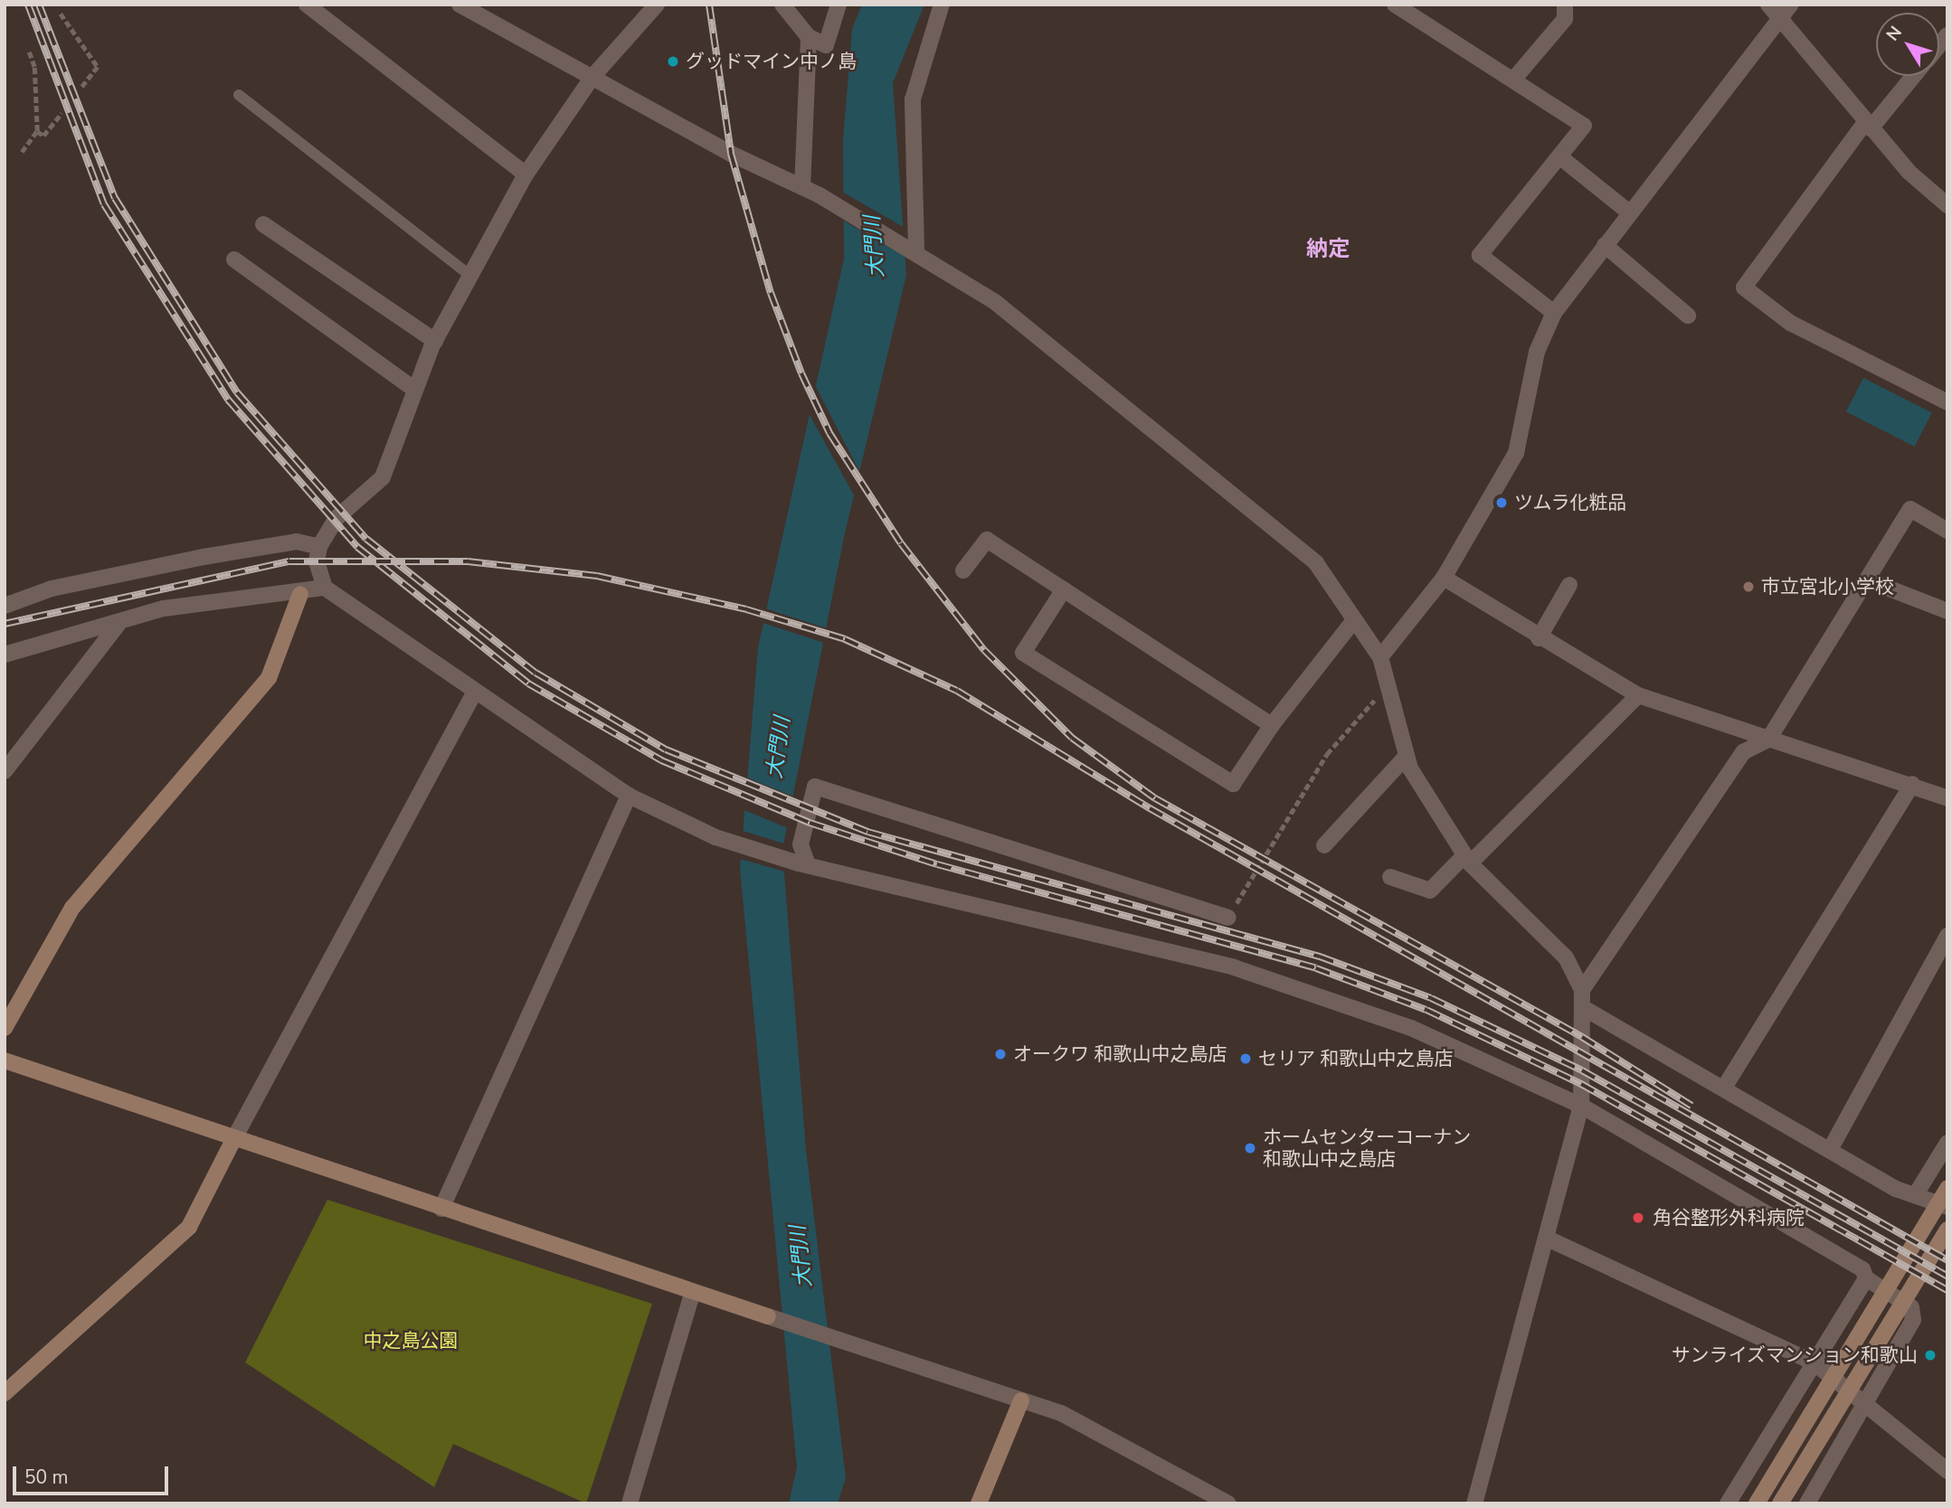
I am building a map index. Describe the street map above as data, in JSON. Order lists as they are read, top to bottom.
{
  "districts": ["納定"],
  "water": ["大門川"],
  "parks": ["中之島公園"],
  "places": [
    "グッドマイン中ノ島",
    "ツムラ化粧品",
    "市立宮北小学校",
    "オークワ 和歌山中之島店",
    "セリア 和歌山中之島店",
    "ホームセンターコーナン 和歌山中之島店",
    "角谷整形外科病院",
    "サンライズマンション和歌山"
  ],
  "scale_bar": "50 m",
  "north": "top left"
}
